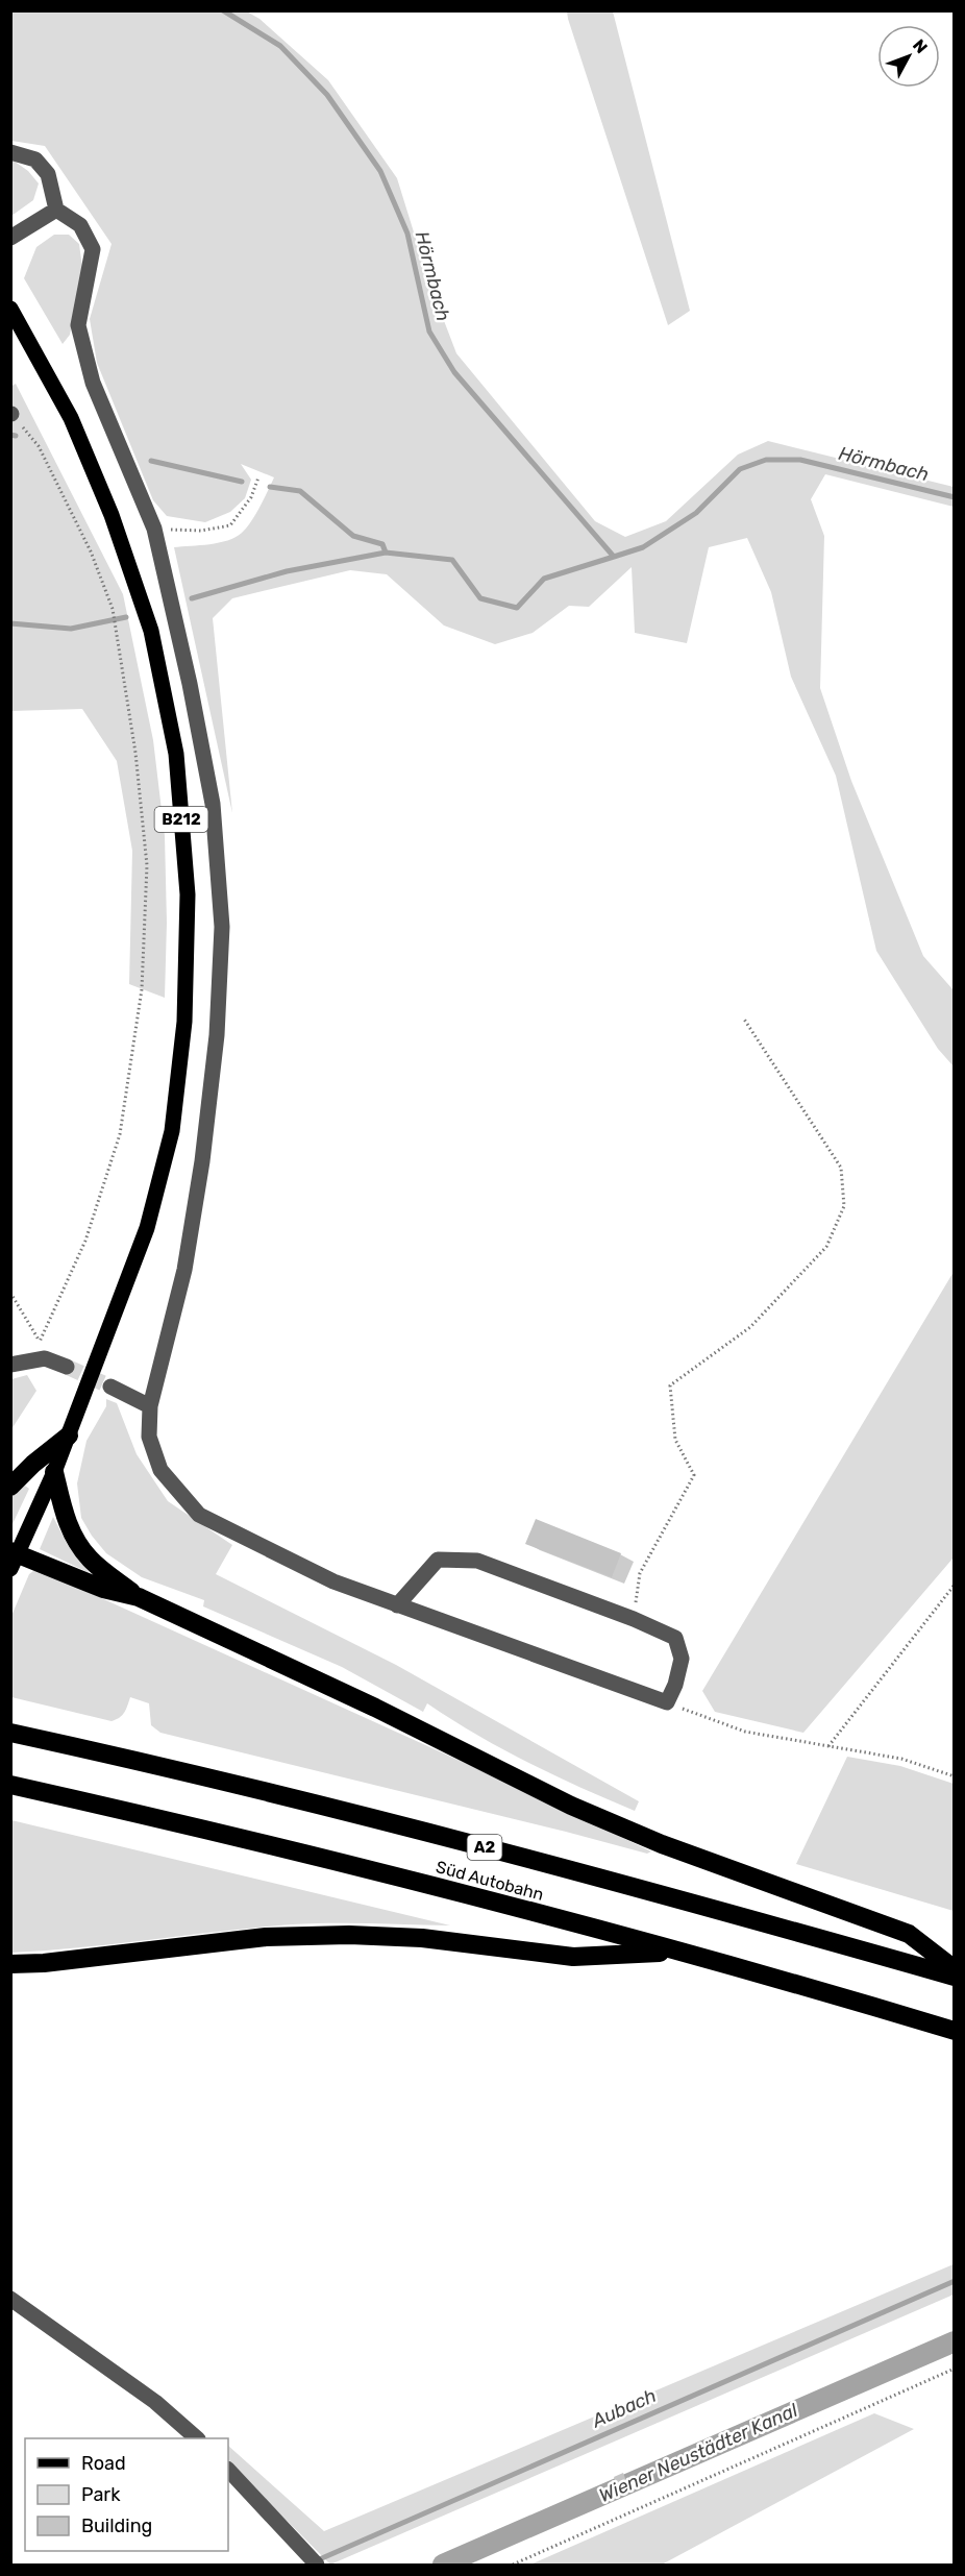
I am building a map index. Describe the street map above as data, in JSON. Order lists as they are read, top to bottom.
{
  "streets": {
    "highway": ["A2", "Süd Autobahn"],
    "main road": ["B212"]
  },
  "water": ["Hörmbach", "Aubach", "Wiener Neustädter Kanal"],
  "legend": ["Road", "Park", "Building"],
  "north": "top right"
}
